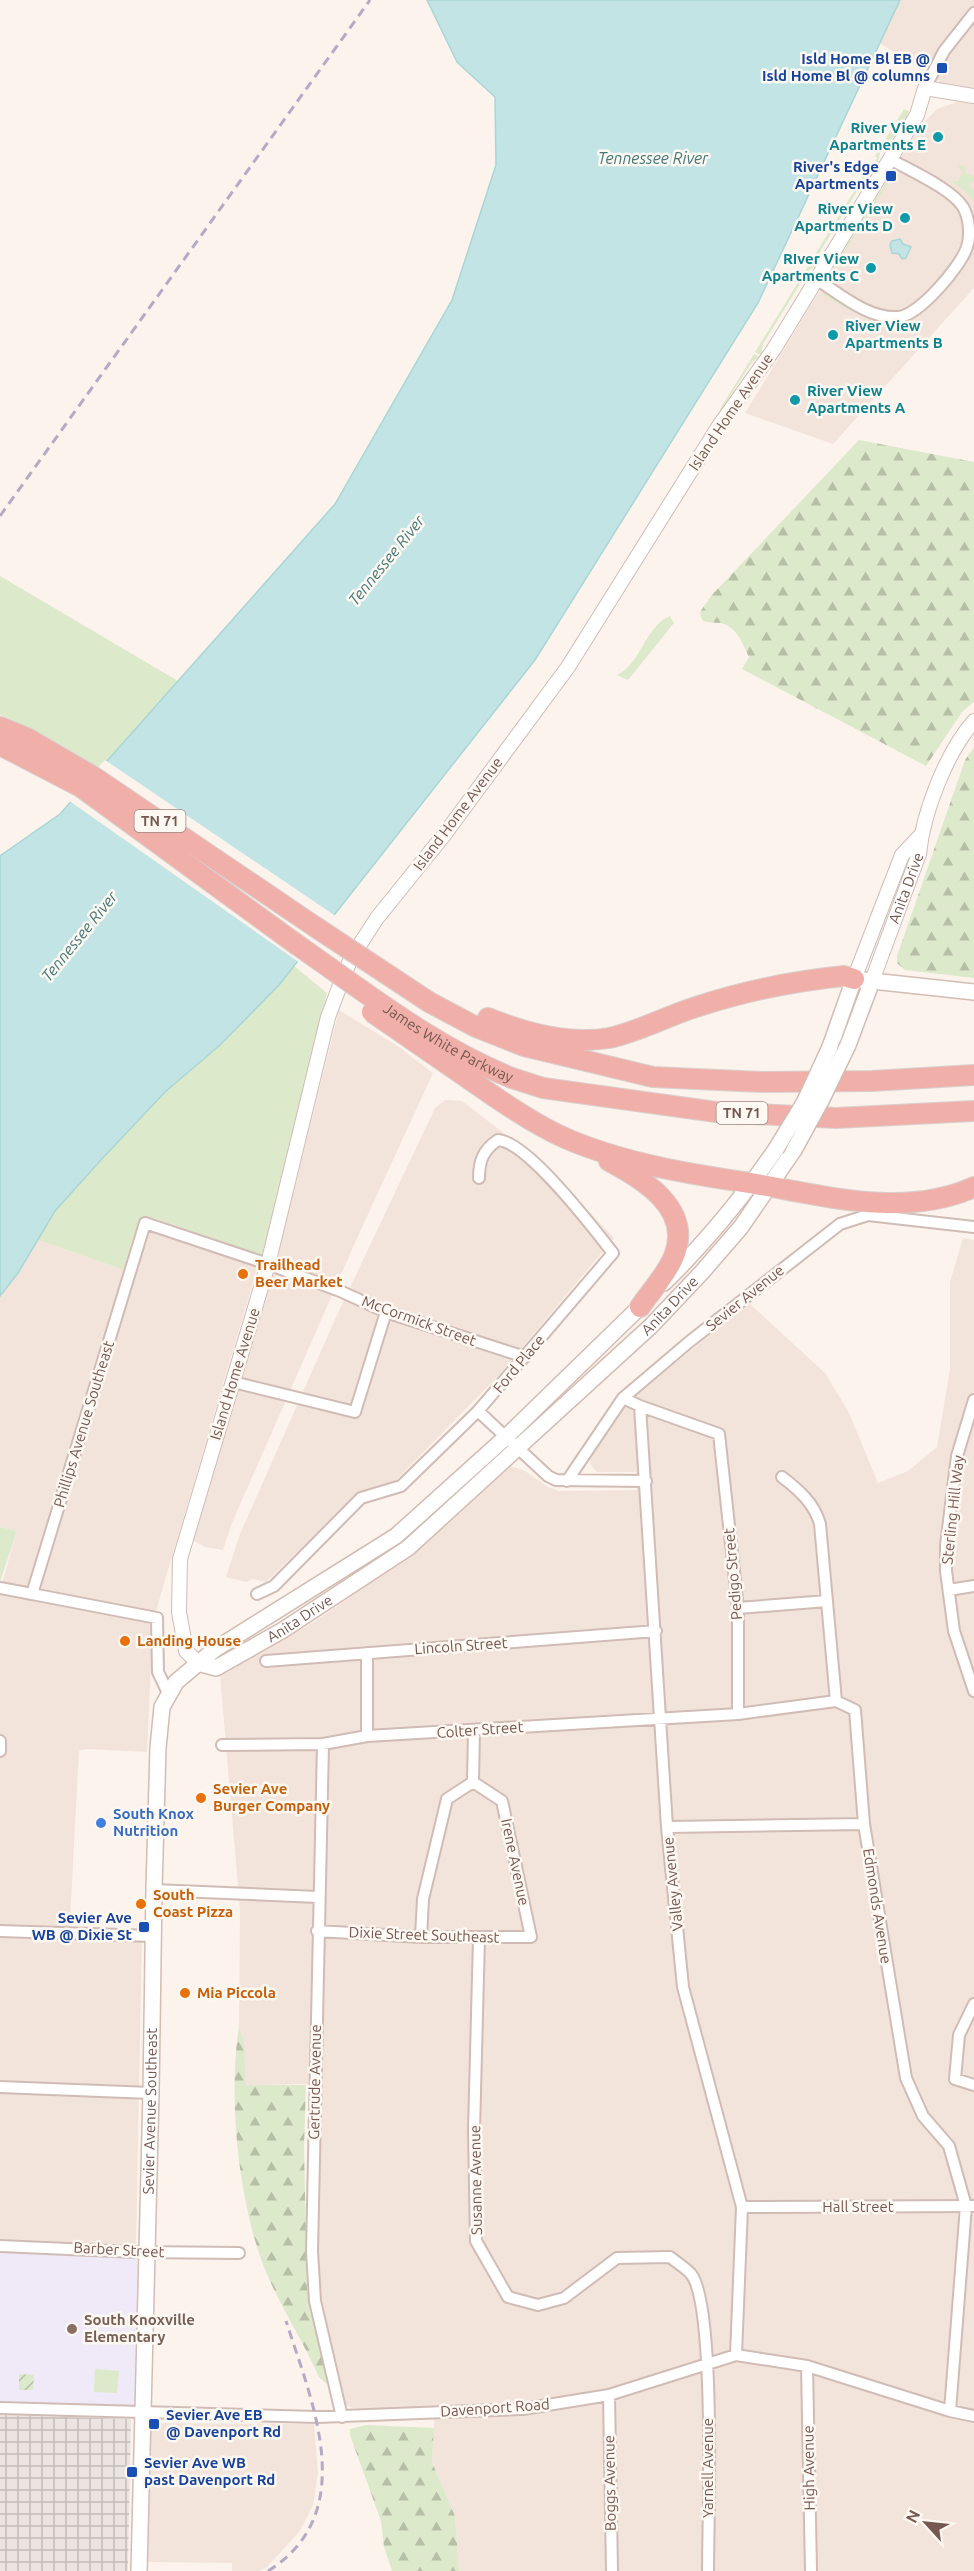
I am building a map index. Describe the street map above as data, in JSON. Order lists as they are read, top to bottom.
{
  "streets": {
    "highway": ["TN 71", "James White Parkway"],
    "main road": ["Anita Drive", "Sevier Avenue Southeast"],
    "street": [
      "Island Home Avenue",
      "Sevier Avenue",
      "McCormick Street",
      "Ford Place",
      "Phillips Avenue Southeast",
      "Sterling Hill Way",
      "Pedigo Street",
      "Lincoln Street",
      "Colter Street",
      "Irene Avenue",
      "Valley Avenue",
      "Edmonds Avenue",
      "Dixie Street Southeast",
      "Gertrude Avenue",
      "Susanne Avenue",
      "Hall Street",
      "Barber Street",
      "Davenport Road",
      "Yarnell Avenue",
      "High Avenue",
      "Boggs Avenue"
    ]
  },
  "crossings": [
    ["Island Home Avenue", "Anita Drive"],
    ["Island Home Avenue", "McCormick Street"],
    ["Island Home Avenue", "Sevier Avenue Southeast"],
    ["Anita Drive", "Sevier Avenue Southeast"],
    ["McCormick Street", "Ford Place"],
    ["McCormick Street", "Phillips Avenue Southeast"],
    ["Pedigo Street", "Colter Street"],
    ["Pedigo Street", "Valley Avenue"],
    ["Lincoln Street", "Valley Avenue"],
    ["Colter Street", "Valley Avenue"],
    ["Colter Street", "Edmonds Avenue"],
    ["Colter Street", "Gertrude Avenue"],
    ["Irene Avenue", "Dixie Street Southeast"],
    ["Valley Avenue", "Hall Street"],
    ["Valley Avenue", "Davenport Road"],
    ["Edmonds Avenue", "Hall Street"],
    ["Dixie Street Southeast", "Gertrude Avenue"],
    ["Dixie Street Southeast", "Susanne Avenue"],
    ["Gertrude Avenue", "Davenport Road"],
    ["Sevier Avenue Southeast", "Barber Street"],
    ["Sevier Avenue Southeast", "Davenport Road"],
    ["Susanne Avenue", "Davenport Road"],
    ["Susanne Avenue", "Yarnell Avenue"],
    ["Davenport Road", "Yarnell Avenue"],
    ["Davenport Road", "High Avenue"],
    ["Davenport Road", "Boggs Avenue"]
  ],
  "water": ["Tennessee River"],
  "places": {
    "transit": [
      "Isld Home Bl EB @ Isld Home Bl @ columns",
      "River's Edge Apartments",
      "Sevier Ave WB @ Dixie St",
      "Sevier Ave EB @ Davenport Rd",
      "Sevier Ave WB past Davenport Rd"
    ],
    "other": [
      "River View Apartments E",
      "River View Apartments D",
      "RIver View Apartments C",
      "River View Apartments B",
      "River View Apartments A",
      "Trailhead Beer Market",
      "Landing House",
      "Sevier Ave Burger Company",
      "South Knox Nutrition",
      "South Coast Pizza",
      "Mia Piccola",
      "South Knoxville Elementary"
    ]
  },
  "north": "top left"
}
